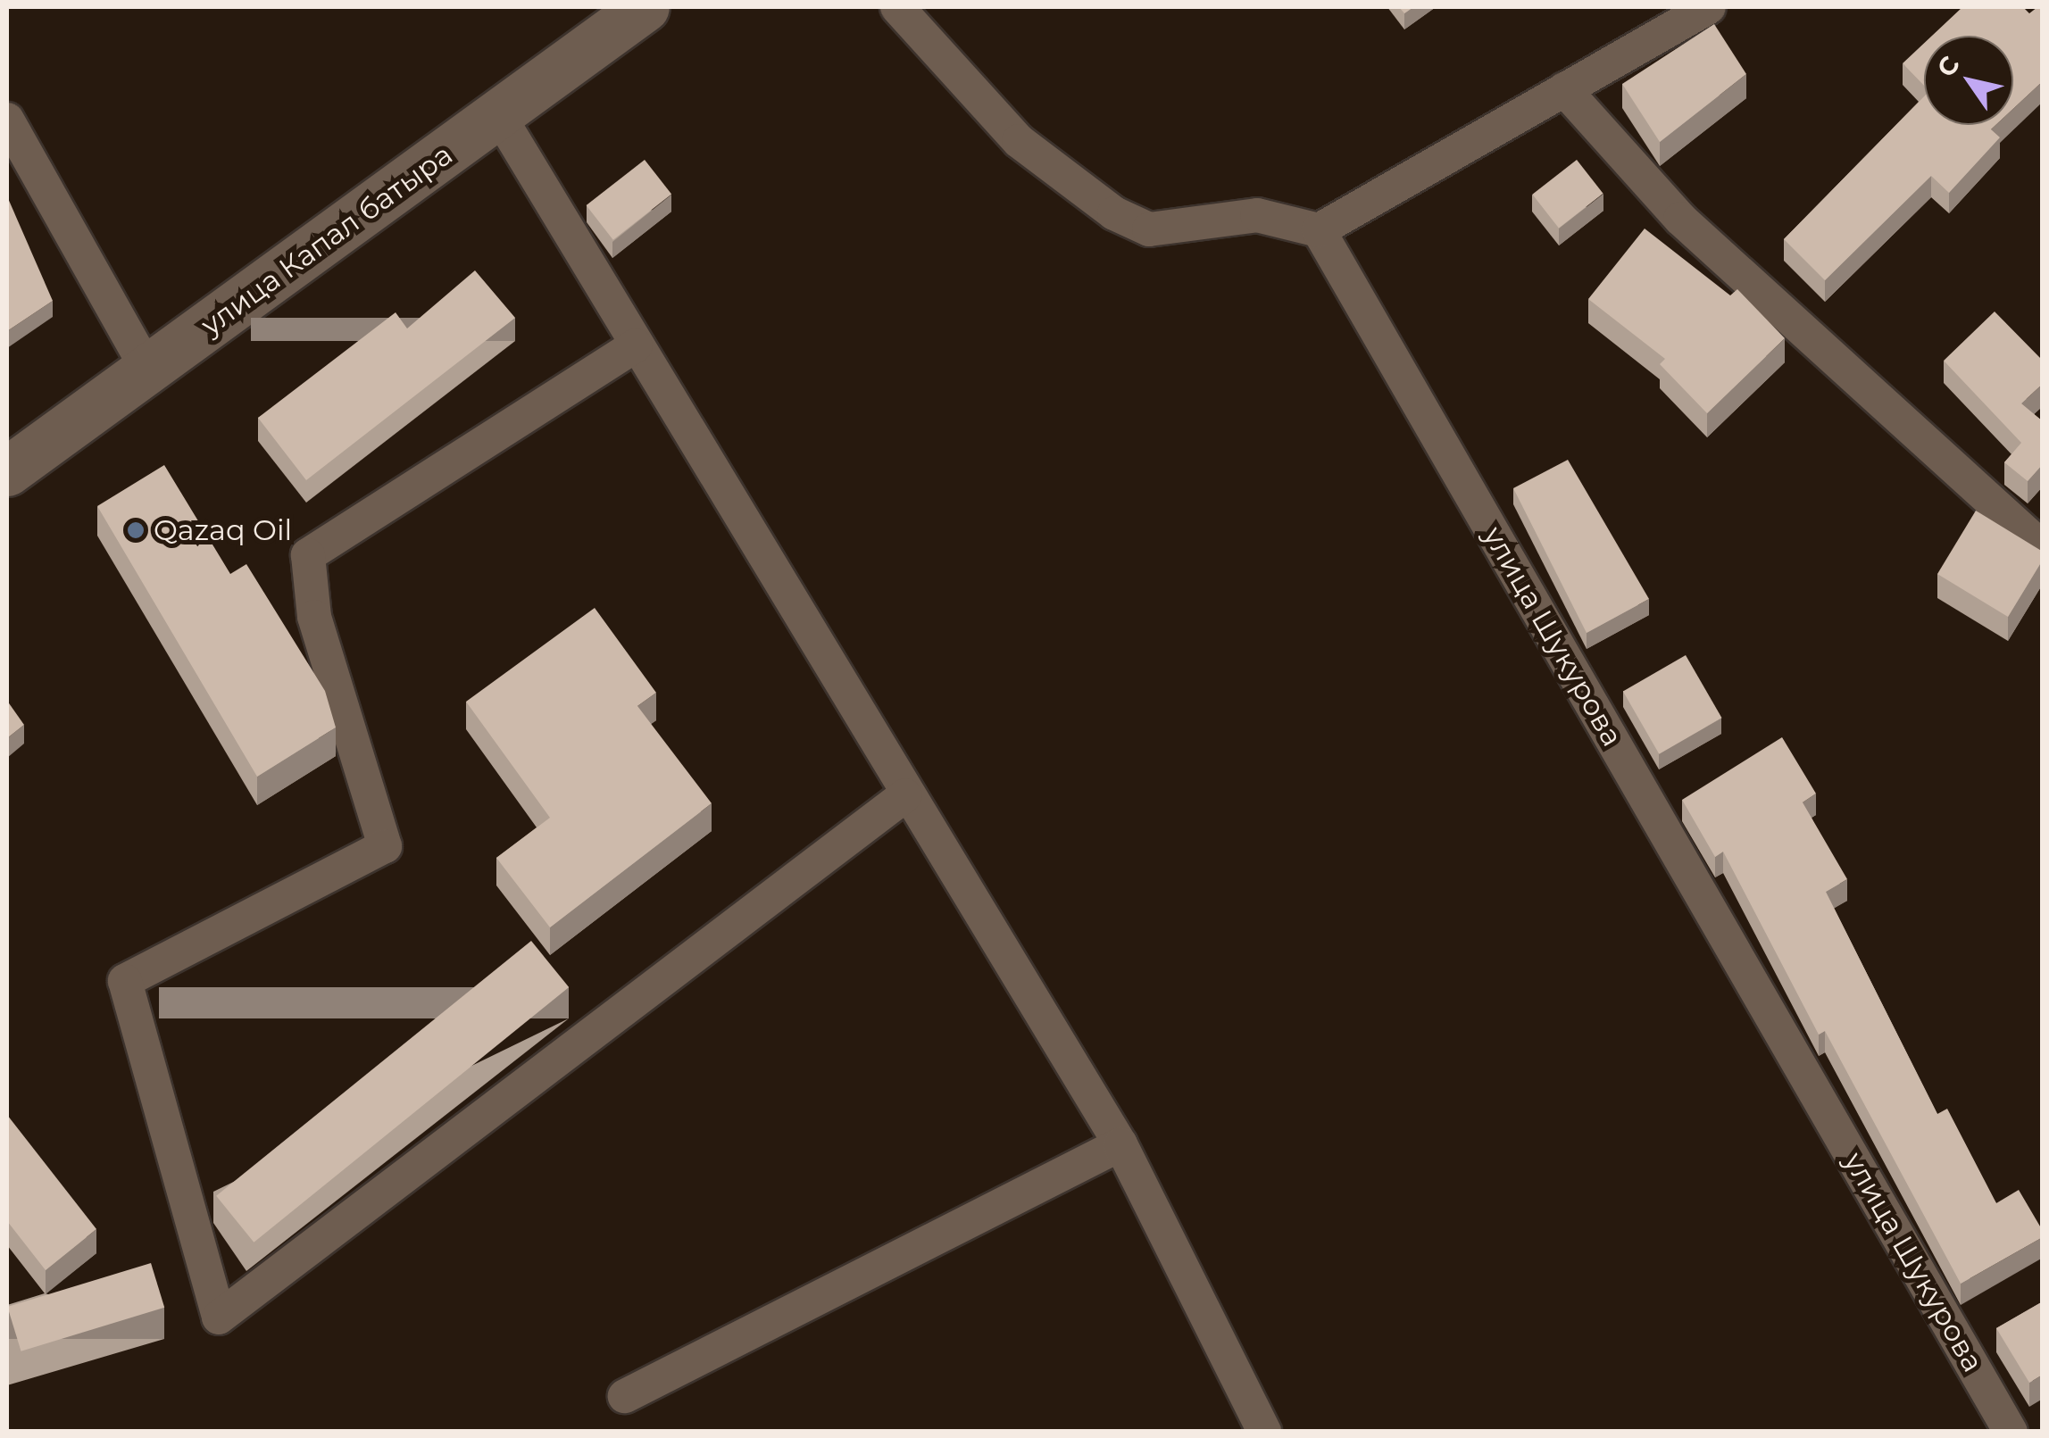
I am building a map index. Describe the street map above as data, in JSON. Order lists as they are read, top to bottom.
{
  "streets": {
    "main road": ["улица Капал батыра"],
    "street": ["улица Шукурова"]
  },
  "places": ["Qazaq Oil"],
  "north": "top left"
}
